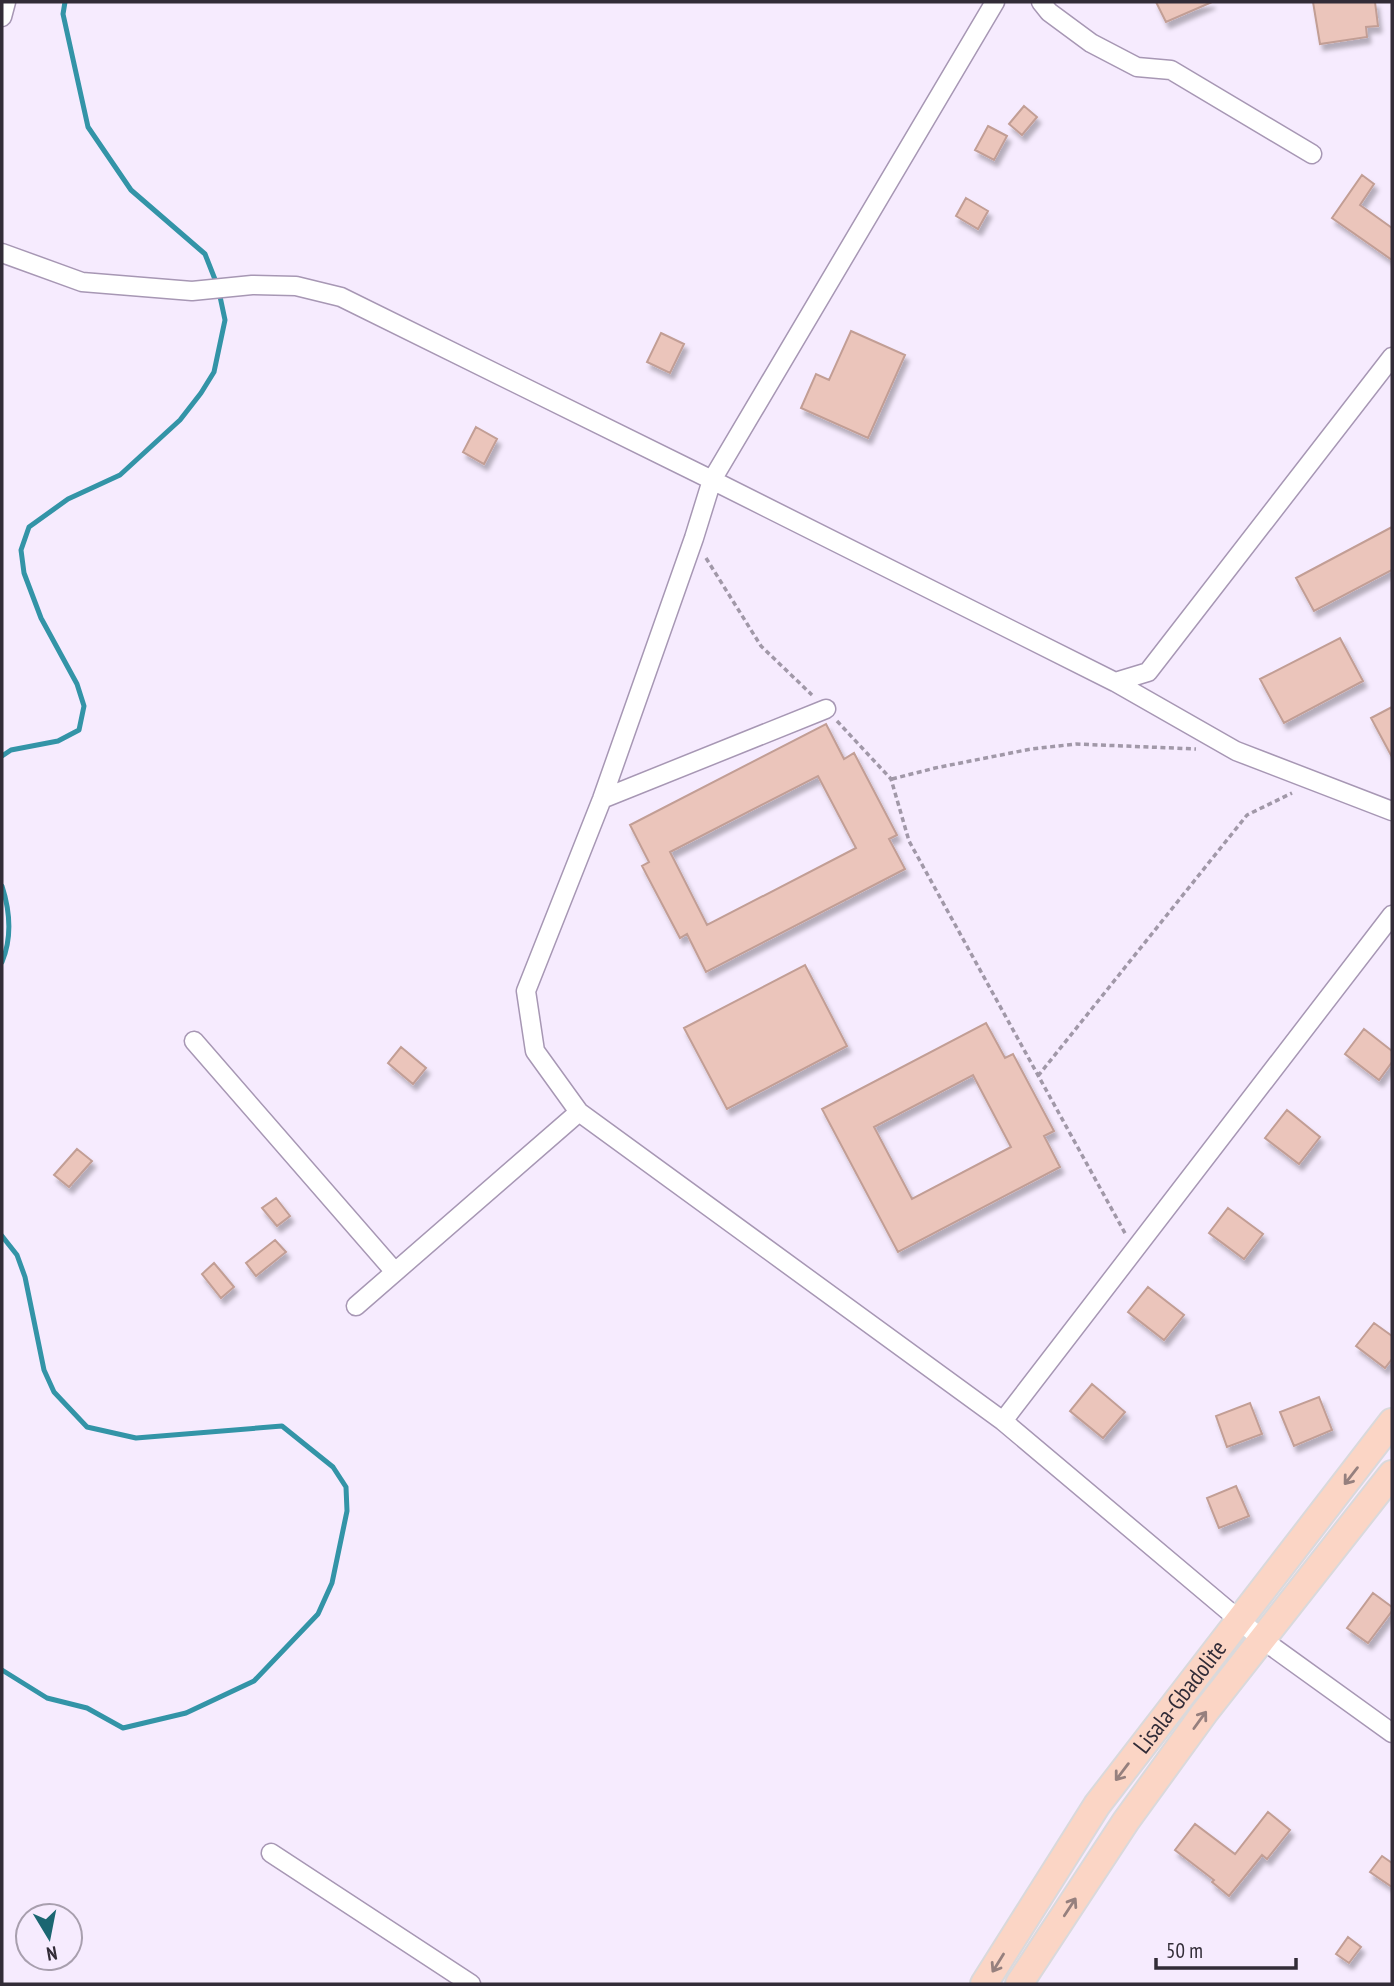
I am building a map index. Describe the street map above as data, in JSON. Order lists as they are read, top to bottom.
{
  "streets": {
    "main road": ["Lisala-Gbadolite"]
  },
  "scale_bar": "50 m",
  "north": "bottom"
}
